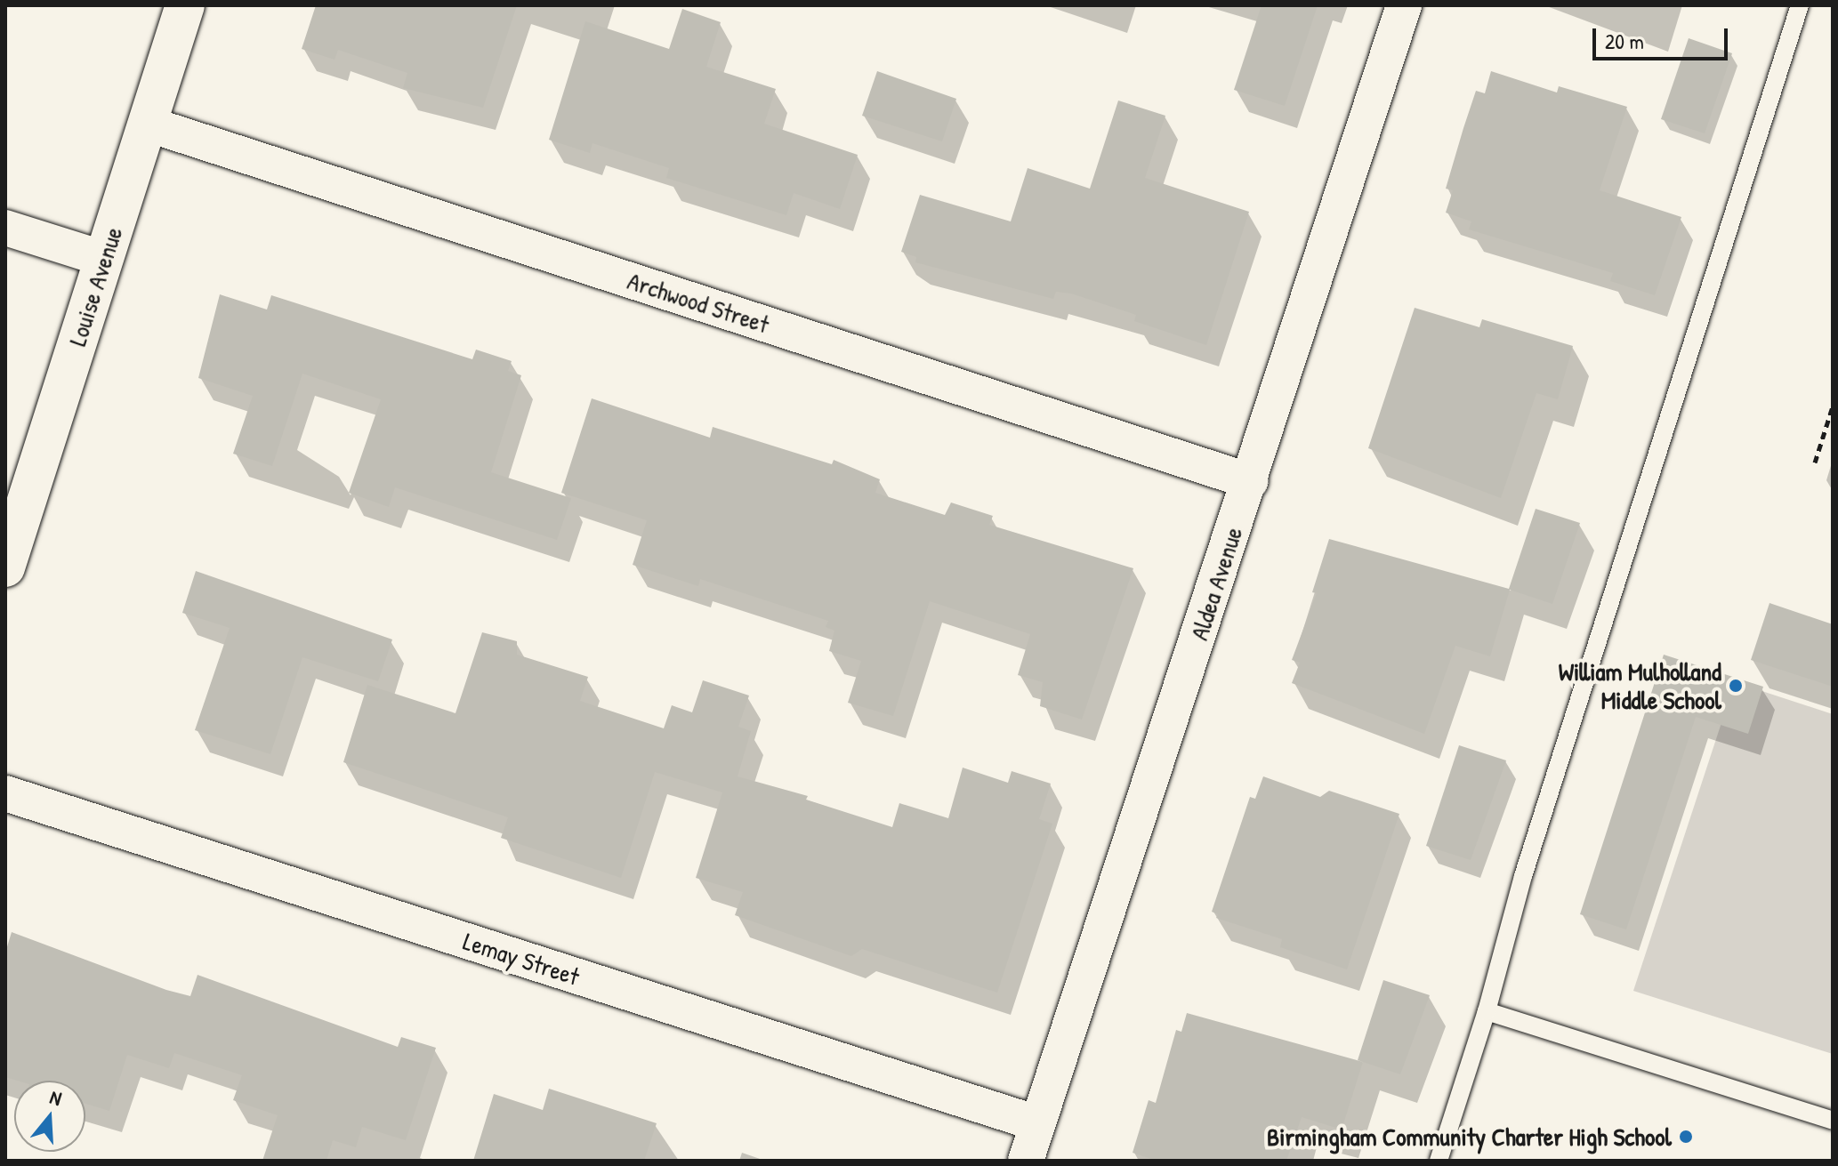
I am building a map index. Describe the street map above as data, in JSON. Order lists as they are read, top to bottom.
{
  "streets": {
    "main road": ["Louise Avenue"],
    "street": ["Archwood Street", "Aldea Avenue", "Lemay Street"]
  },
  "crossings": [
    ["Louise Avenue", "Archwood Street"],
    ["Archwood Street", "Aldea Avenue"],
    ["Aldea Avenue", "Lemay Street"]
  ],
  "places": ["William Mulholland Middle School", "Birmingham Community Charter High School"],
  "scale_bar": "20 m",
  "north": "top"
}
